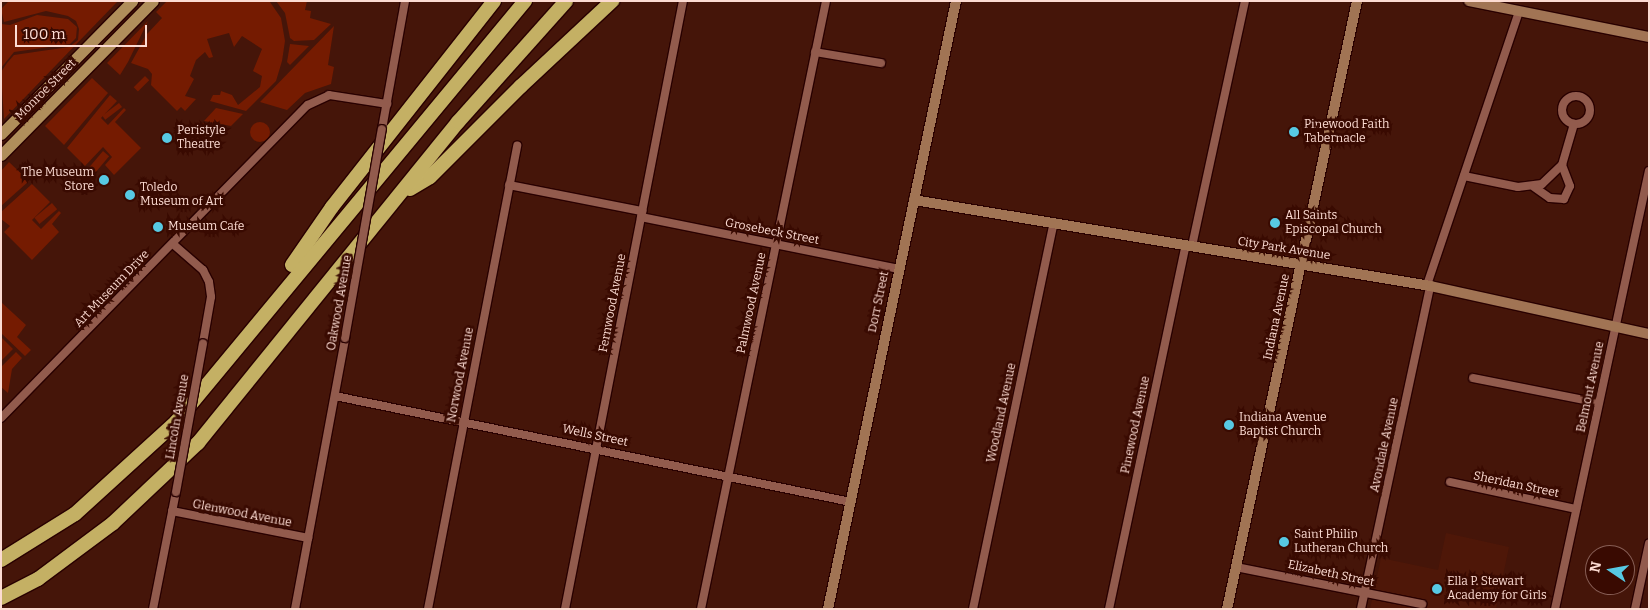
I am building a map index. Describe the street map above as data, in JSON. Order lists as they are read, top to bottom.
{
  "streets": {
    "main road": ["Monroe Street"],
    "street": [
      "Grosebeck Street",
      "City Park Avenue",
      "Art Museum Drive",
      "Dorr Street",
      "Oakwood Avenue",
      "Fernwood Avenue",
      "Palmwood Avenue",
      "Indiana Avenue",
      "Norwood Avenue",
      "Belmont Avenue",
      "Woodland Avenue",
      "Lincoln Avenue",
      "Pinewood Avenue",
      "Wells Street",
      "Avondale Avenue",
      "Sheridan Street",
      "Glenwood Avenue",
      "Elizabeth Street"
    ]
  },
  "crossings": [
    ["Grosebeck Street", "Dorr Street"],
    ["Grosebeck Street", "Fernwood Avenue"],
    ["Grosebeck Street", "Palmwood Avenue"],
    ["Grosebeck Street", "Norwood Avenue"],
    ["City Park Avenue", "Dorr Street"],
    ["City Park Avenue", "Indiana Avenue"],
    ["City Park Avenue", "Belmont Avenue"],
    ["City Park Avenue", "Woodland Avenue"],
    ["City Park Avenue", "Pinewood Avenue"],
    ["City Park Avenue", "Avondale Avenue"],
    ["Art Museum Drive", "Oakwood Avenue"],
    ["Art Museum Drive", "Lincoln Avenue"],
    ["Dorr Street", "Wells Street"],
    ["Oakwood Avenue", "Wells Street"],
    ["Oakwood Avenue", "Glenwood Avenue"],
    ["Fernwood Avenue", "Wells Street"],
    ["Palmwood Avenue", "Wells Street"],
    ["Indiana Avenue", "Elizabeth Street"],
    ["Norwood Avenue", "Wells Street"],
    ["Belmont Avenue", "Sheridan Street"],
    ["Lincoln Avenue", "Glenwood Avenue"],
    ["Avondale Avenue", "Elizabeth Street"]
  ],
  "places": [
    "Pinewood Faith Tabernacle",
    "Peristyle Theatre",
    "The Museum Store",
    "Toledo Museum of Art",
    "All Saints Episcopal Church",
    "Museum Cafe",
    "Indiana Avenue Baptist Church",
    "Saint Philip Lutheran Church",
    "Ella P. Stewart Academy for Girls"
  ],
  "scale_bar": "100 m",
  "north": "left"
}
